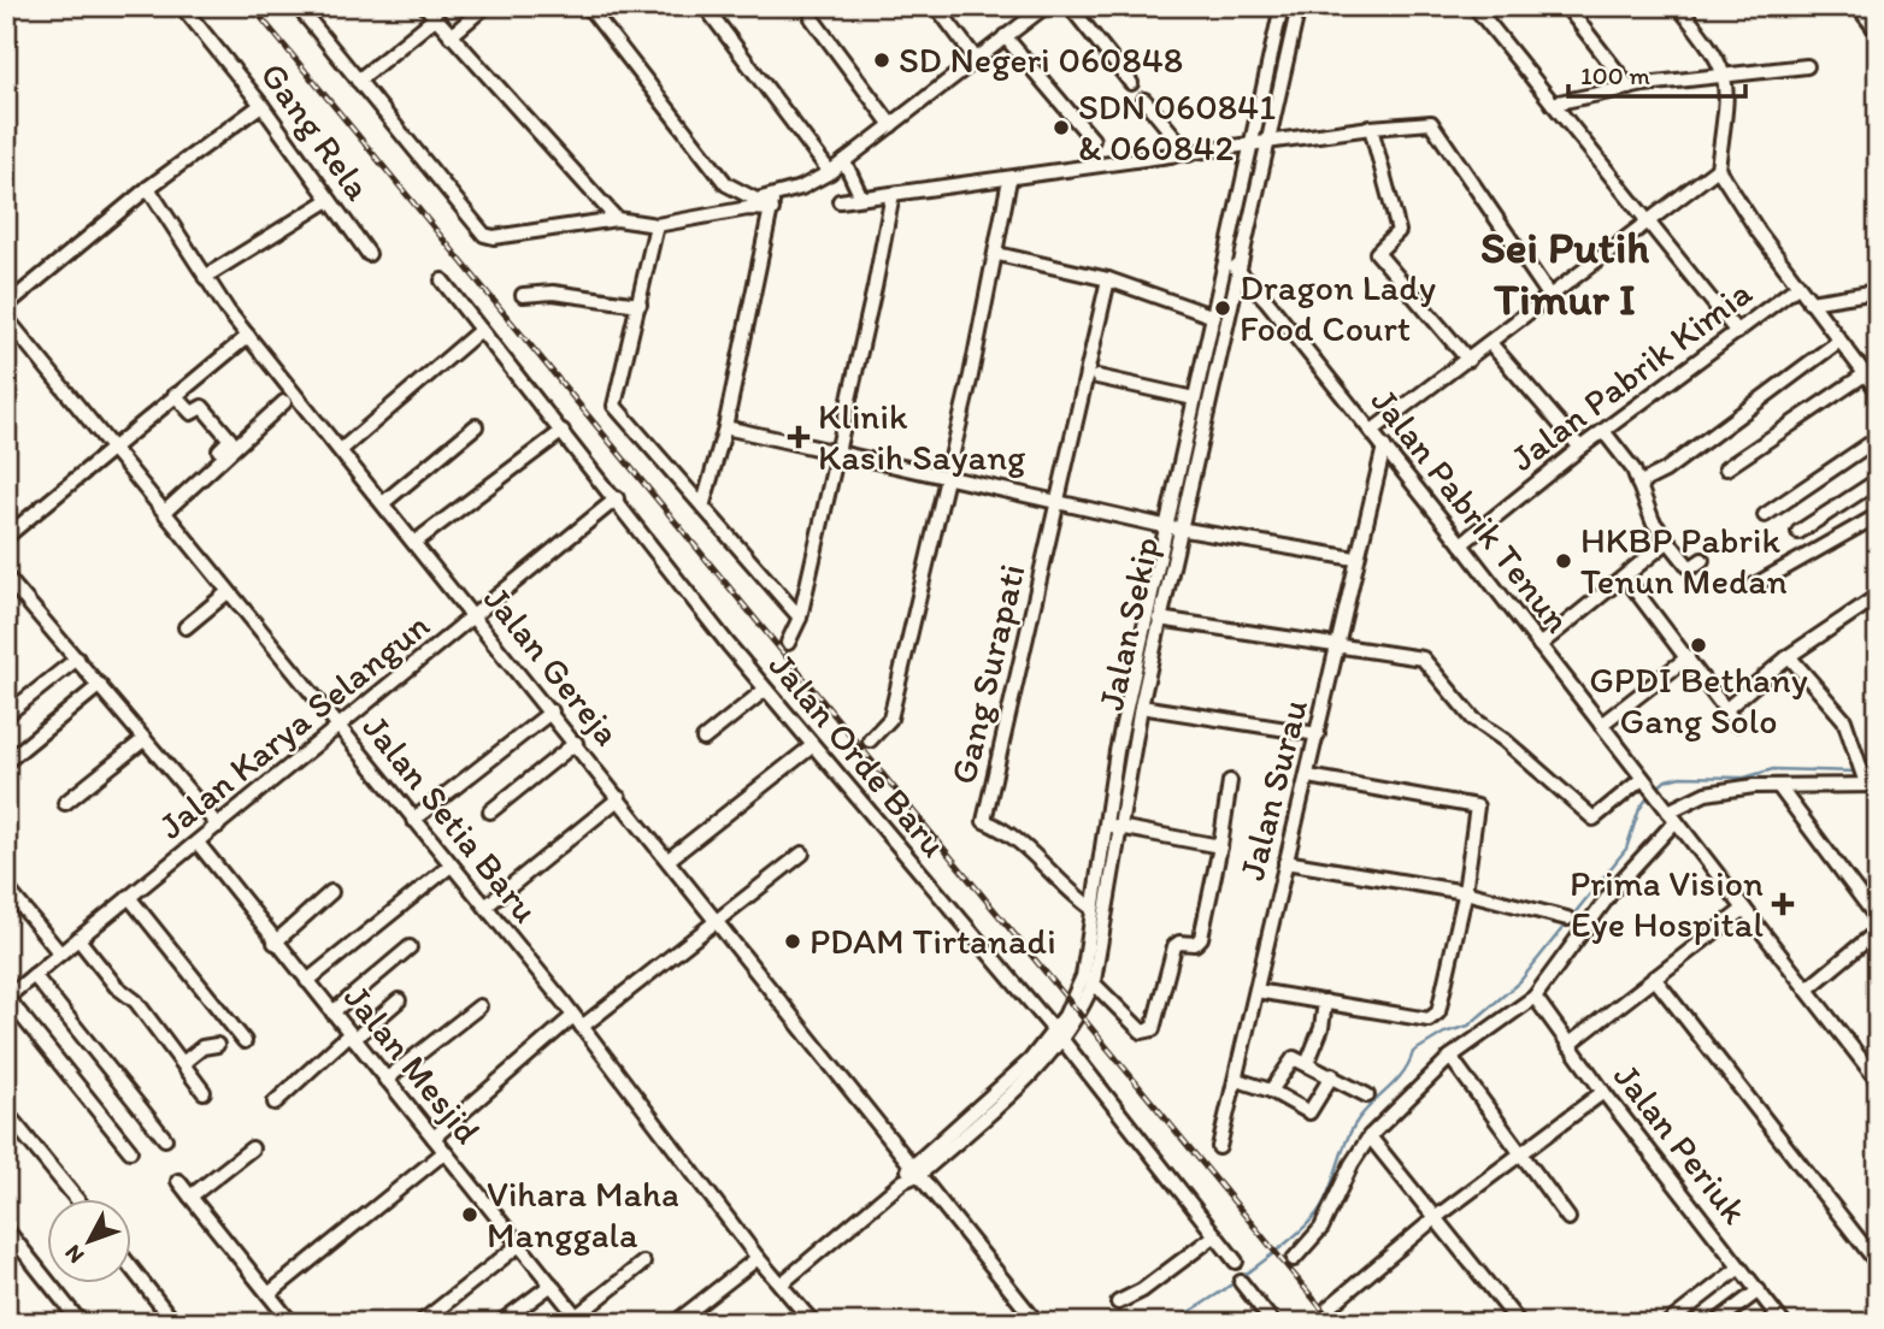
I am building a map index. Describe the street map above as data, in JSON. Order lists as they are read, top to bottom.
{
  "streets": {
    "street": [
      "Gang Rela",
      "Jalan Pabrik Kimia",
      "Jalan Pabrik Tenun",
      "Jalan Sekip",
      "Jalan Gereja",
      "Gang Surapati",
      "Jalan Karya Selangun",
      "Jalan Orde Baru",
      "Jalan Surau",
      "Jalan Setia Baru",
      "Jalan Mesjid",
      "Jalan Periuk"
    ]
  },
  "crossings": [
    ["Jalan Pabrik Kimia", "Jalan Pabrik Tenun"],
    ["Jalan Pabrik Tenun", "Jalan Sekip"],
    ["Jalan Pabrik Tenun", "Jalan Surau"],
    ["Jalan Sekip", "Jalan Gereja"],
    ["Jalan Sekip", "Gang Surapati"],
    ["Jalan Sekip", "Jalan Orde Baru"],
    ["Jalan Sekip", "Jalan Setia Baru"],
    ["Jalan Gereja", "Jalan Karya Selangun"],
    ["Jalan Karya Selangun", "Jalan Orde Baru"],
    ["Jalan Karya Selangun", "Jalan Setia Baru"],
    ["Jalan Karya Selangun", "Jalan Mesjid"]
  ],
  "districts": ["Sei Putih Timur I"],
  "places": {
    "other": [
      "SD Negeri 060848",
      "SDN 060841 & 060842",
      "Dragon Lady Food Court",
      "HKBP Pabrik Tenun Medan",
      "GPDI Bethany Gang Solo",
      "PDAM Tirtanadi",
      "Vihara Maha Manggala"
    ],
    "health": ["Klinik Kasih Sayang", "Prima Vision Eye Hospital"]
  },
  "scale_bar": "100 m",
  "north": "bottom left"
}
